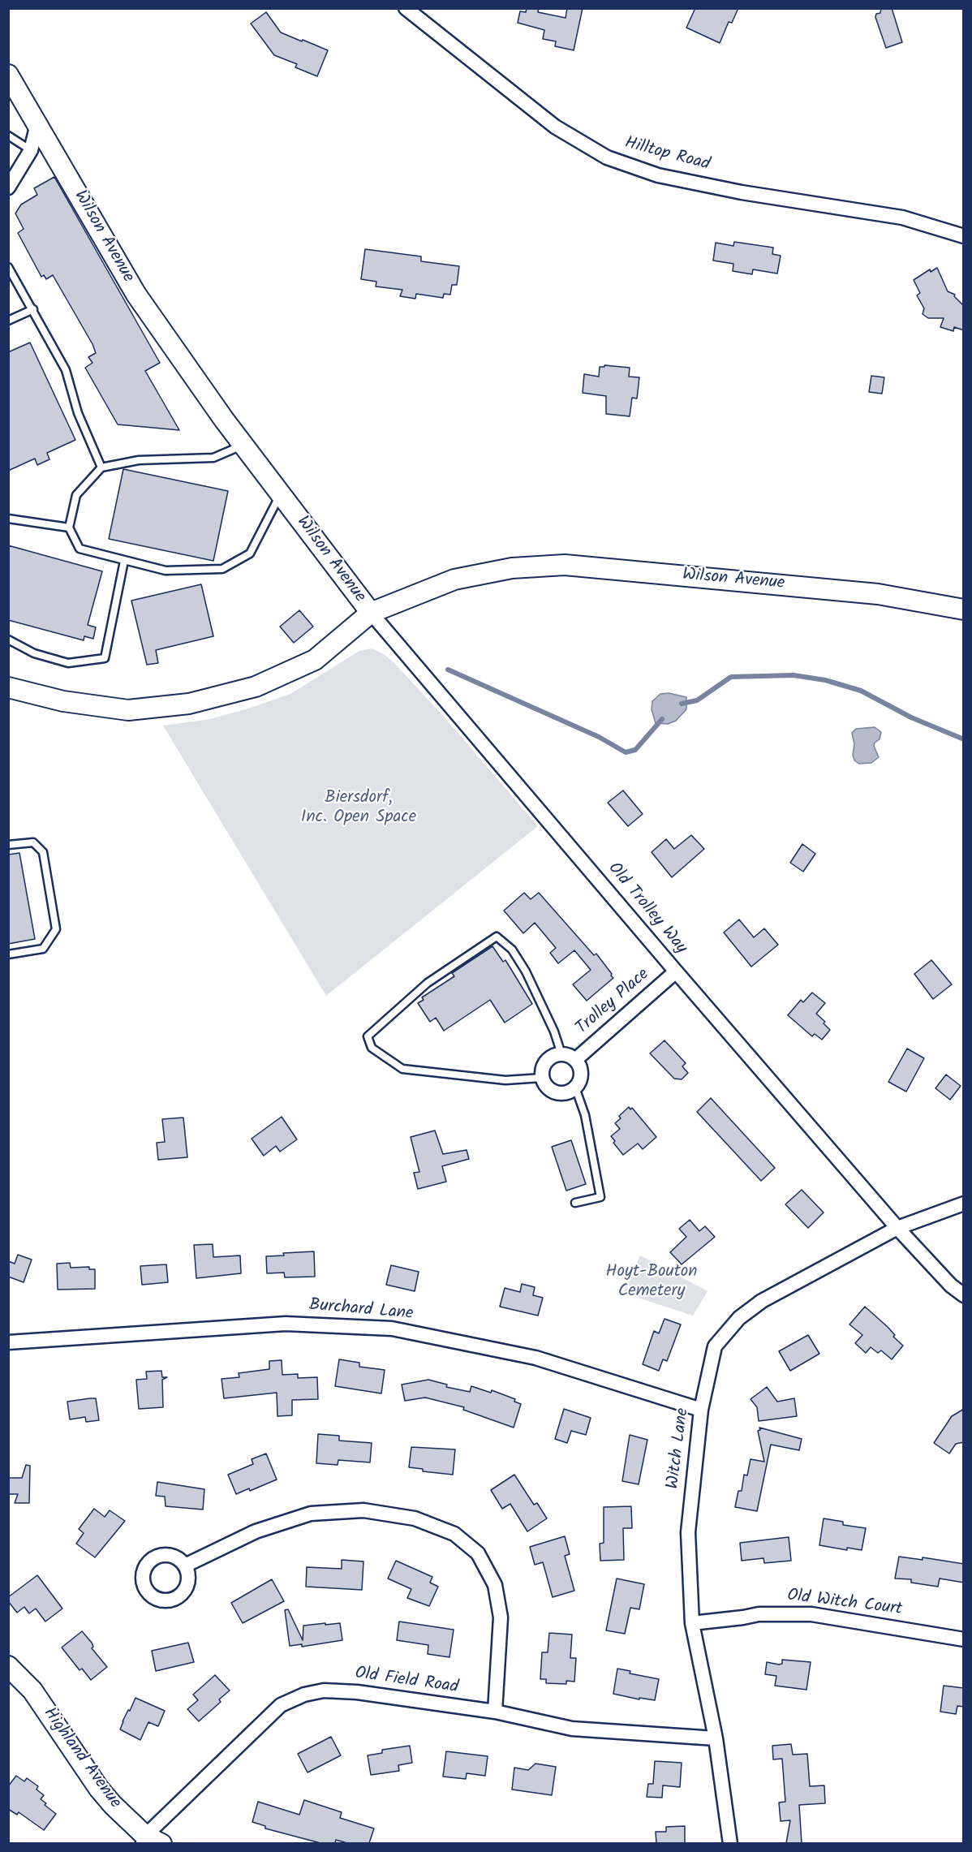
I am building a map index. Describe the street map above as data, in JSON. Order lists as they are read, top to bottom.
{
  "streets": {
    "main road": ["Wilson Avenue", "Highland Avenue"],
    "street": [
      "Hilltop Road",
      "Old Trolley Way",
      "Trolley Place",
      "Burchard Lane",
      "Witch Lane",
      "Old Witch Court",
      "Old Field Road"
    ]
  },
  "crossings": [
    ["Wilson Avenue", "Old Trolley Way"],
    ["Old Trolley Way", "Trolley Place"],
    ["Old Trolley Way", "Witch Lane"],
    ["Burchard Lane", "Witch Lane"],
    ["Witch Lane", "Old Witch Court"],
    ["Witch Lane", "Old Field Road"],
    ["Old Field Road", "Highland Avenue"]
  ],
  "parks": ["Biersdorf, Inc. Open Space", "Hoyt-Bouton Cemetery"]
}
